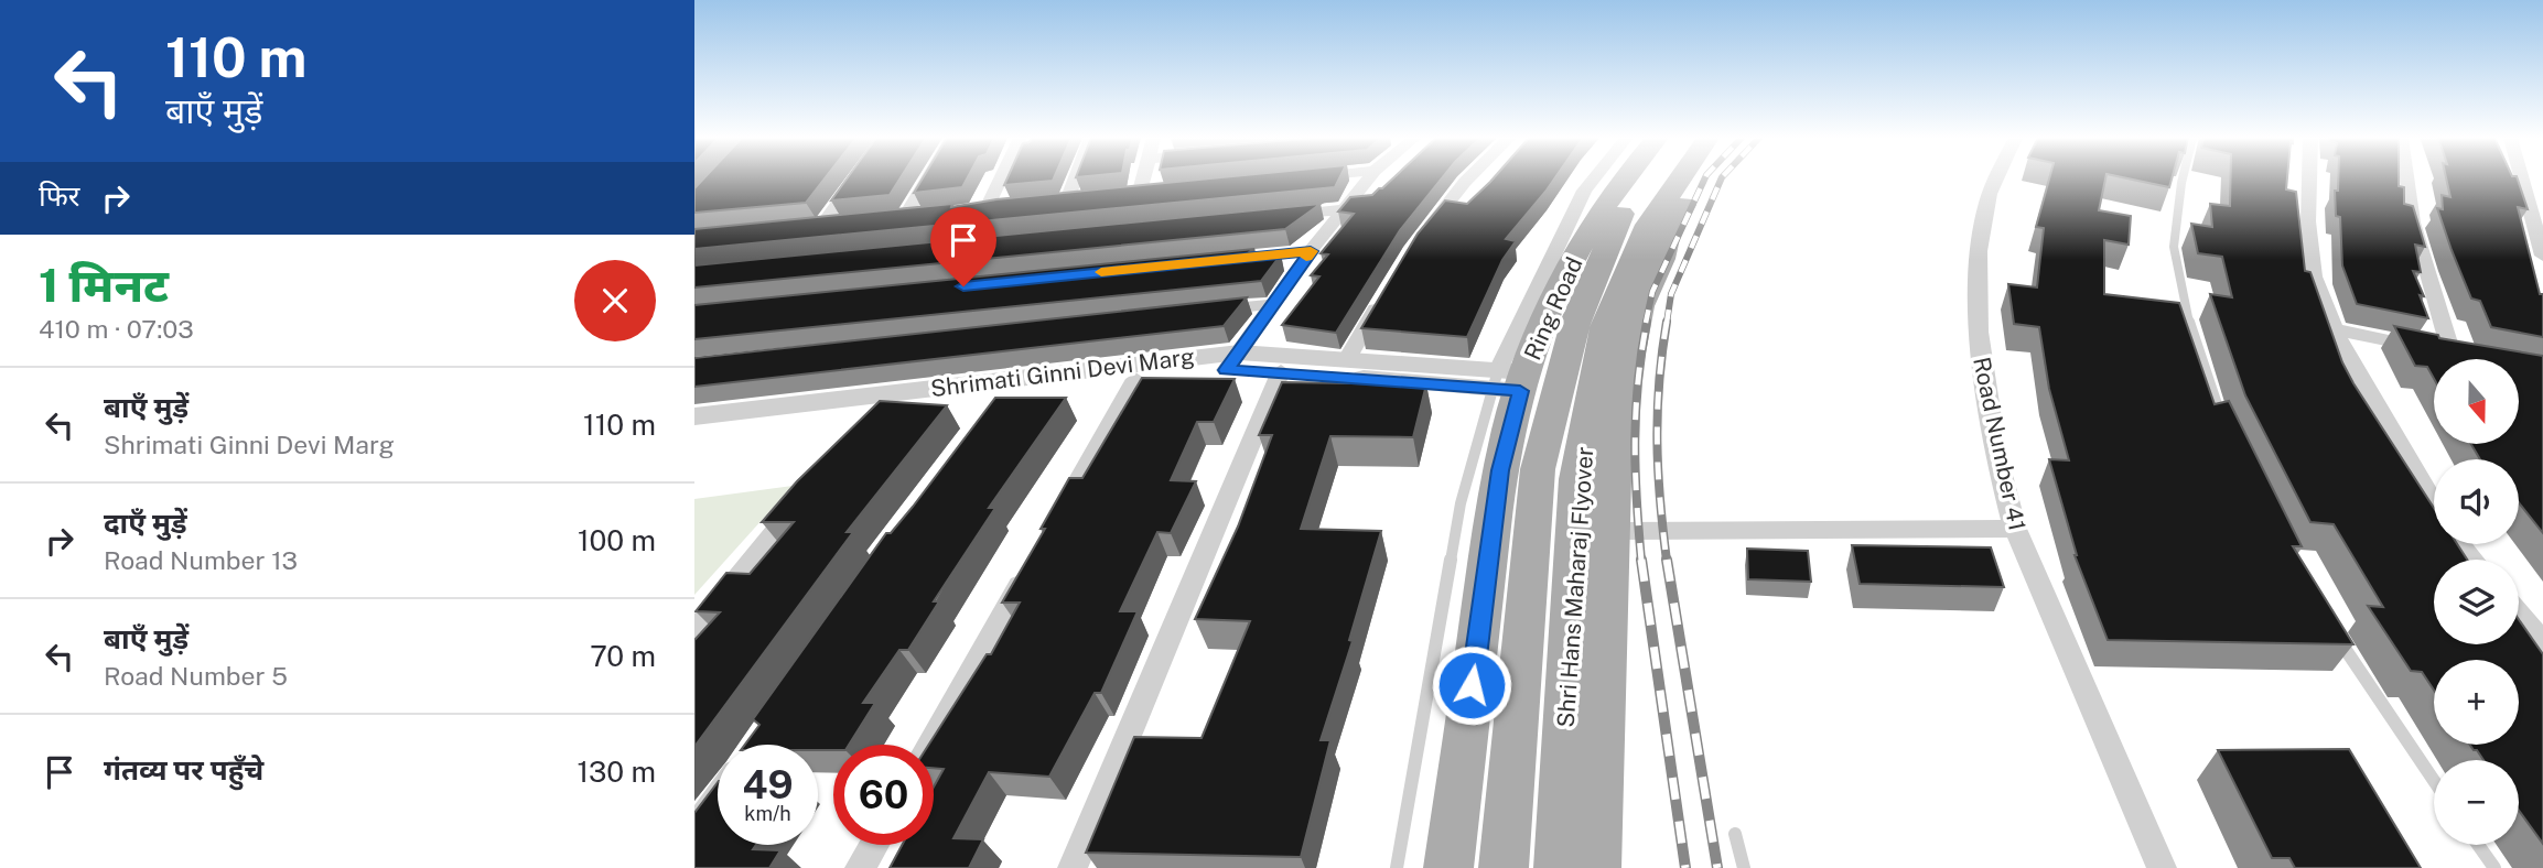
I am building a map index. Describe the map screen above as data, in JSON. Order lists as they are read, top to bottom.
{
  "streets": {
    "main road": ["Ring Road", "Shri Hans Maharaj Flyover"],
    "street": ["Shrimati Ginni Devi Marg", "Road Number 41"]
  },
  "crossings": [
    ["Ring Road", "Shrimati Ginni Devi Marg"]
  ],
  "north": "bottom",
  "page": {
    "turn": ["110 m", "बाएँ मुड़ें"],
    "then": "फिर",
    "heading": ["1 मिनट", "410 m · 07:03"],
    "map_buttons": ["+", "−"],
    "list": [
      {
        "name": "बाएँ मुड़ें",
        "note": "Shrimati Ginni Devi Marg",
        "value": "110 m"
      },
      {
        "name": "दाएँ मुड़ें",
        "note": "Road Number 13",
        "value": "100 m"
      },
      {
        "name": "बाएँ मुड़ें",
        "note": "Road Number 5",
        "value": "70 m"
      },
      {
        "name": "गंतव्य पर पहुँचे",
        "value": "130 m"
      }
    ],
    "speed": "49 km/h",
    "limit": "60"
  }
}
